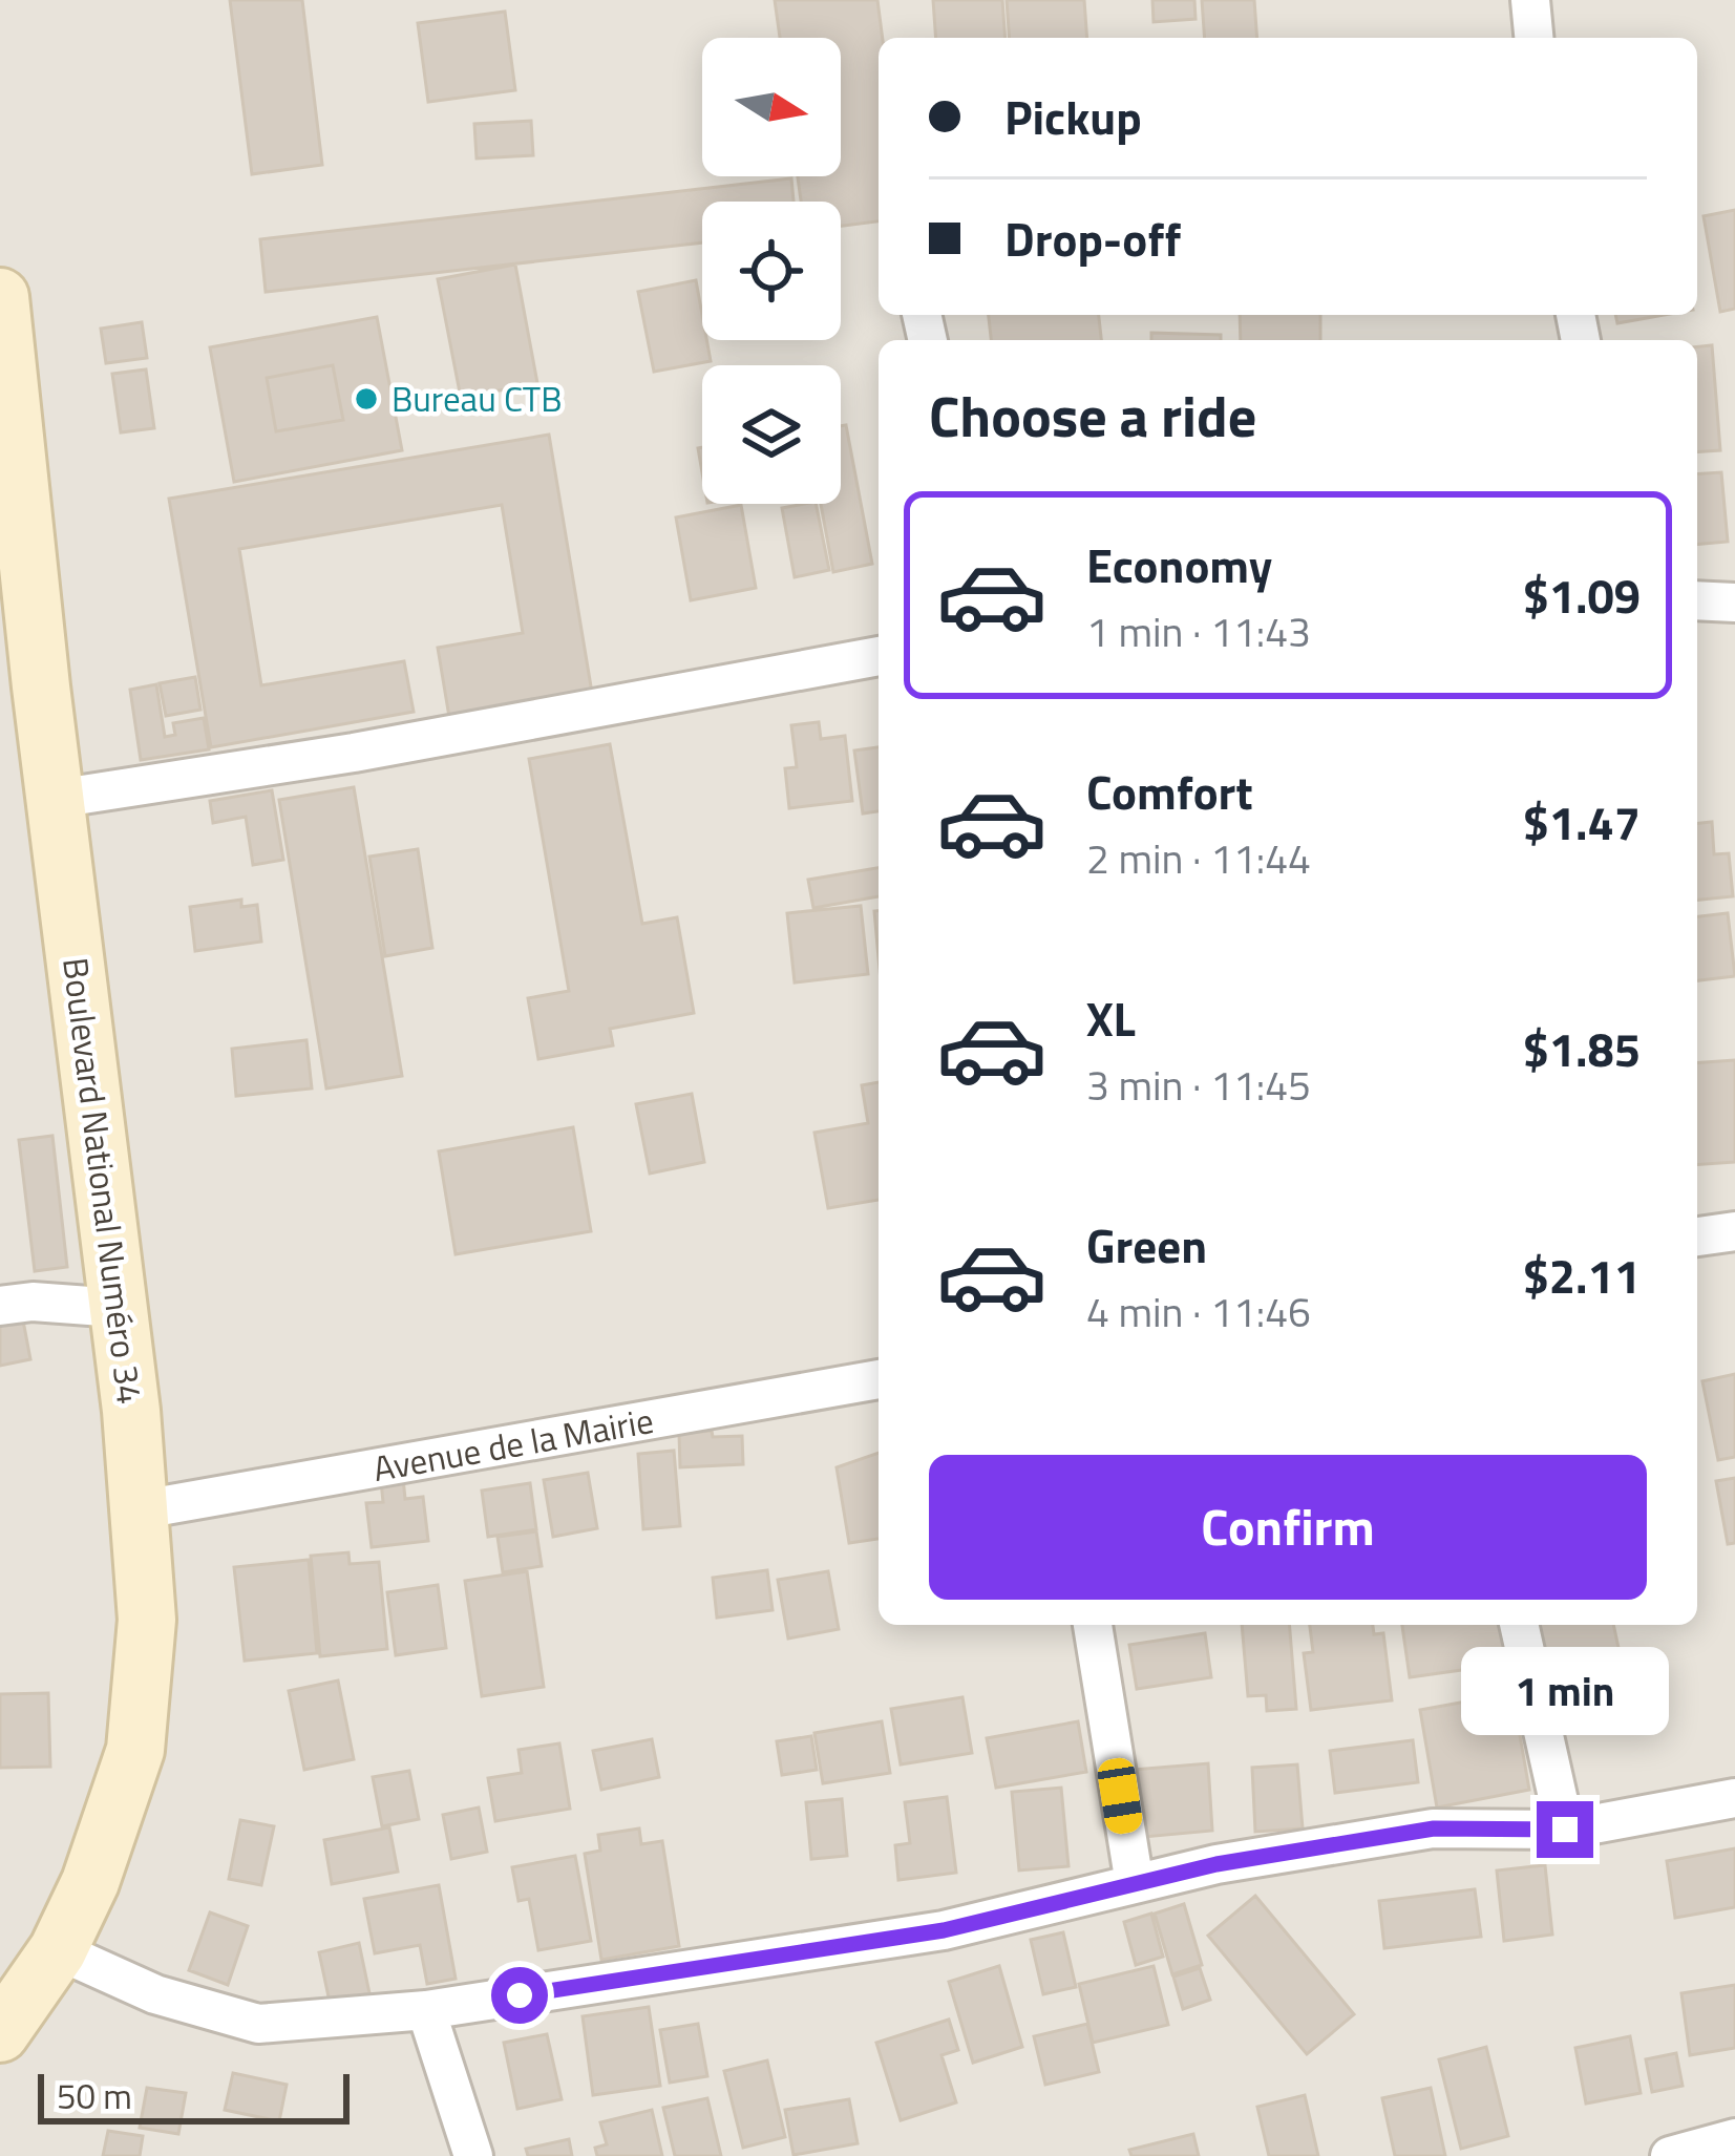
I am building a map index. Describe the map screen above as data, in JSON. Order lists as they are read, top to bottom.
{
  "streets": {
    "main road": ["Boulevard National Numéro 34"],
    "street": ["Avenue de la Mairie"]
  },
  "crossings": [
    ["Boulevard National Numéro 34", "Avenue de la Mairie"]
  ],
  "places": ["Bureau CTB"],
  "scale_bar": "50 m",
  "north": "right",
  "page": {
    "banner": ["Pickup", "Drop-off"],
    "heading": "Choose a ride",
    "list": [
      {
        "name": "Economy",
        "note": "1 min · 11:43",
        "value": "$1.09"
      },
      {
        "name": "Comfort",
        "note": "2 min · 11:44",
        "value": "$1.47"
      },
      {
        "name": "XL",
        "note": "3 min · 11:45",
        "value": "$1.85"
      },
      {
        "name": "Green",
        "note": "4 min · 11:46",
        "value": "$2.11"
      }
    ],
    "buttons": "Confirm",
    "bubble": "1 min",
    "scale": "50 m"
  }
}
